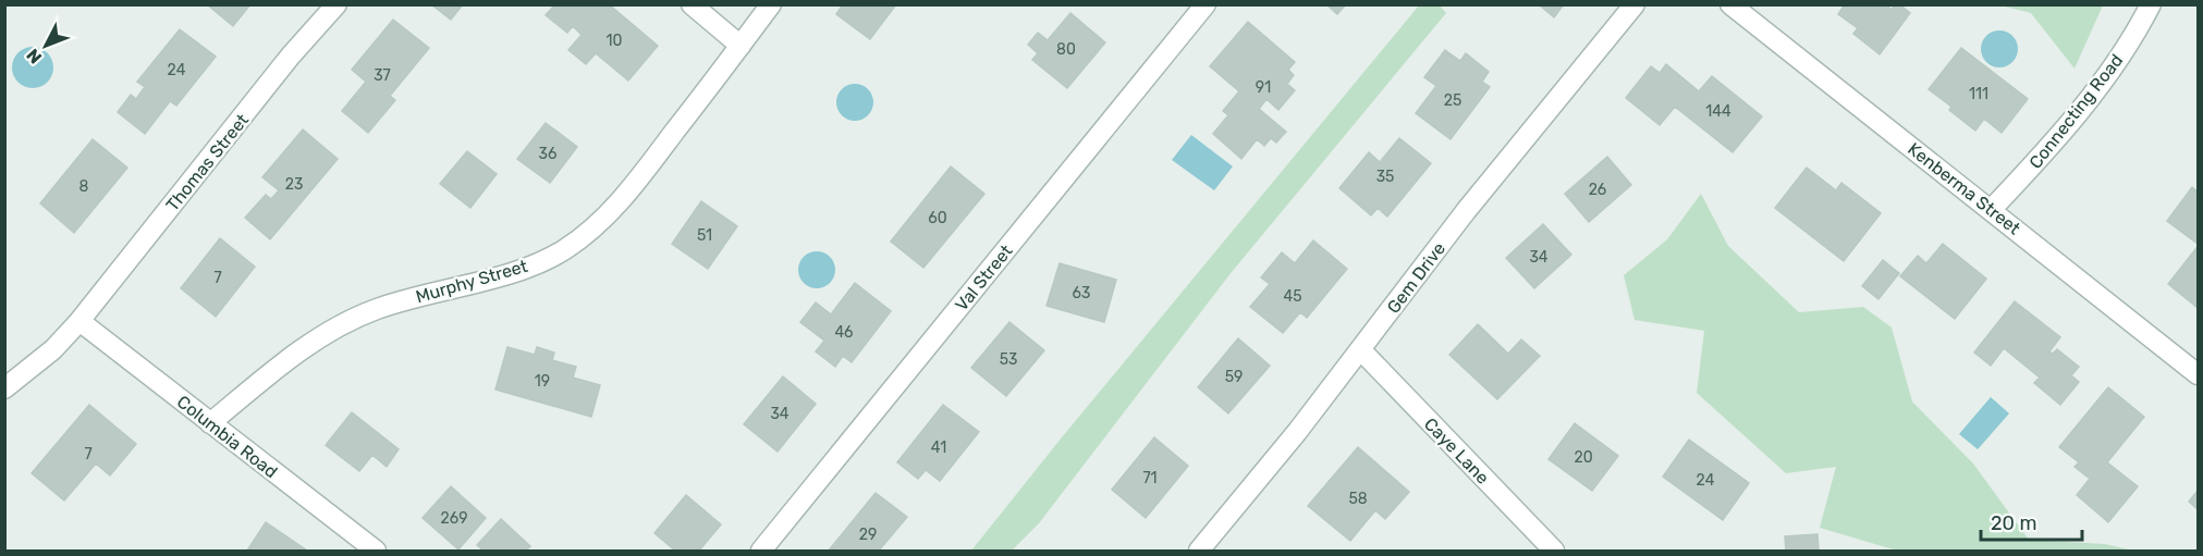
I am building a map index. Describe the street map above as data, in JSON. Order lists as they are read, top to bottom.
{
  "streets": {
    "street": [
      "Connecting Road",
      "Thomas Street",
      "Kenberma Street",
      "Val Street",
      "Gem Drive",
      "Murphy Street",
      "Columbia Road",
      "Caye Lane"
    ]
  },
  "crossings": [
    ["Connecting Road", "Kenberma Street"],
    ["Thomas Street", "Columbia Road"],
    ["Gem Drive", "Caye Lane"],
    ["Murphy Street", "Columbia Road"]
  ],
  "house_numbers": [
    "10",
    "80",
    "24",
    "37",
    "91",
    "111",
    "25",
    "144",
    "36",
    "35",
    "23",
    "8",
    "26",
    "60",
    "51",
    "34",
    "7",
    "63",
    "45",
    "46",
    "53",
    "59",
    "19",
    "34",
    "41",
    "7",
    "20",
    "71",
    "24",
    "58",
    "269",
    "29"
  ],
  "scale_bar": "20 m",
  "north": "bottom left"
}
